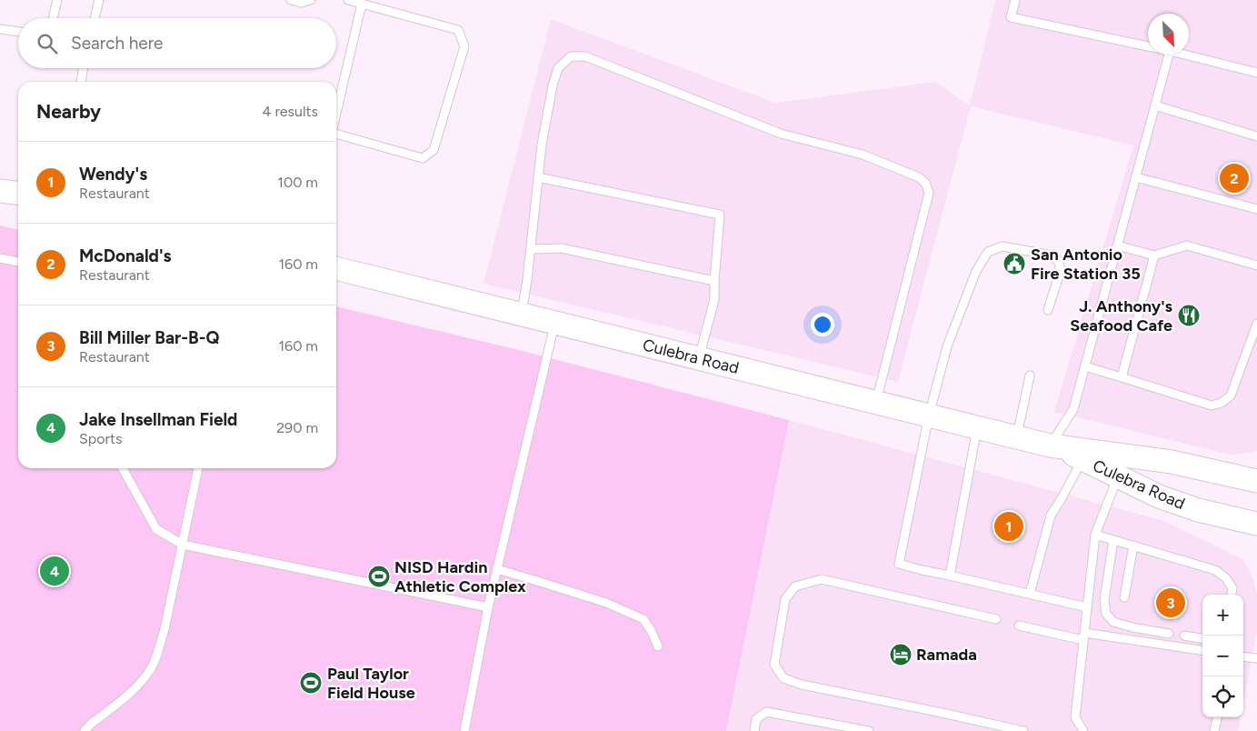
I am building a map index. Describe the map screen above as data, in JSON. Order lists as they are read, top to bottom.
{
  "streets": {
    "main road": ["Culebra Road"]
  },
  "places": {
    "public building": ["San Antonio Fire Station 35"],
    "restaurant": ["J. Anthony's Seafood Cafe"],
    "sports": ["NISD Hardin Athletic Complex", "Paul Taylor Field House"],
    "hotel": ["Ramada"]
  },
  "north": "bottom right",
  "page": {
    "search": "Search here",
    "heading": ["Nearby", "4 results"],
    "list": [
      {
        "mark": "1",
        "name": "Wendy's",
        "note": "Restaurant",
        "value": "100 m"
      },
      {
        "mark": "2",
        "name": "McDonald's",
        "note": "Restaurant",
        "value": "160 m"
      },
      {
        "mark": "3",
        "name": "Bill Miller Bar-B-Q",
        "note": "Restaurant",
        "value": "160 m"
      },
      {
        "mark": "4",
        "name": "Jake Insellman Field",
        "note": "Sports",
        "value": "290 m"
      }
    ],
    "pins": [
      "2",
      "1",
      "4",
      "3"
    ],
    "map_buttons": ["+", "−"]
  }
}
